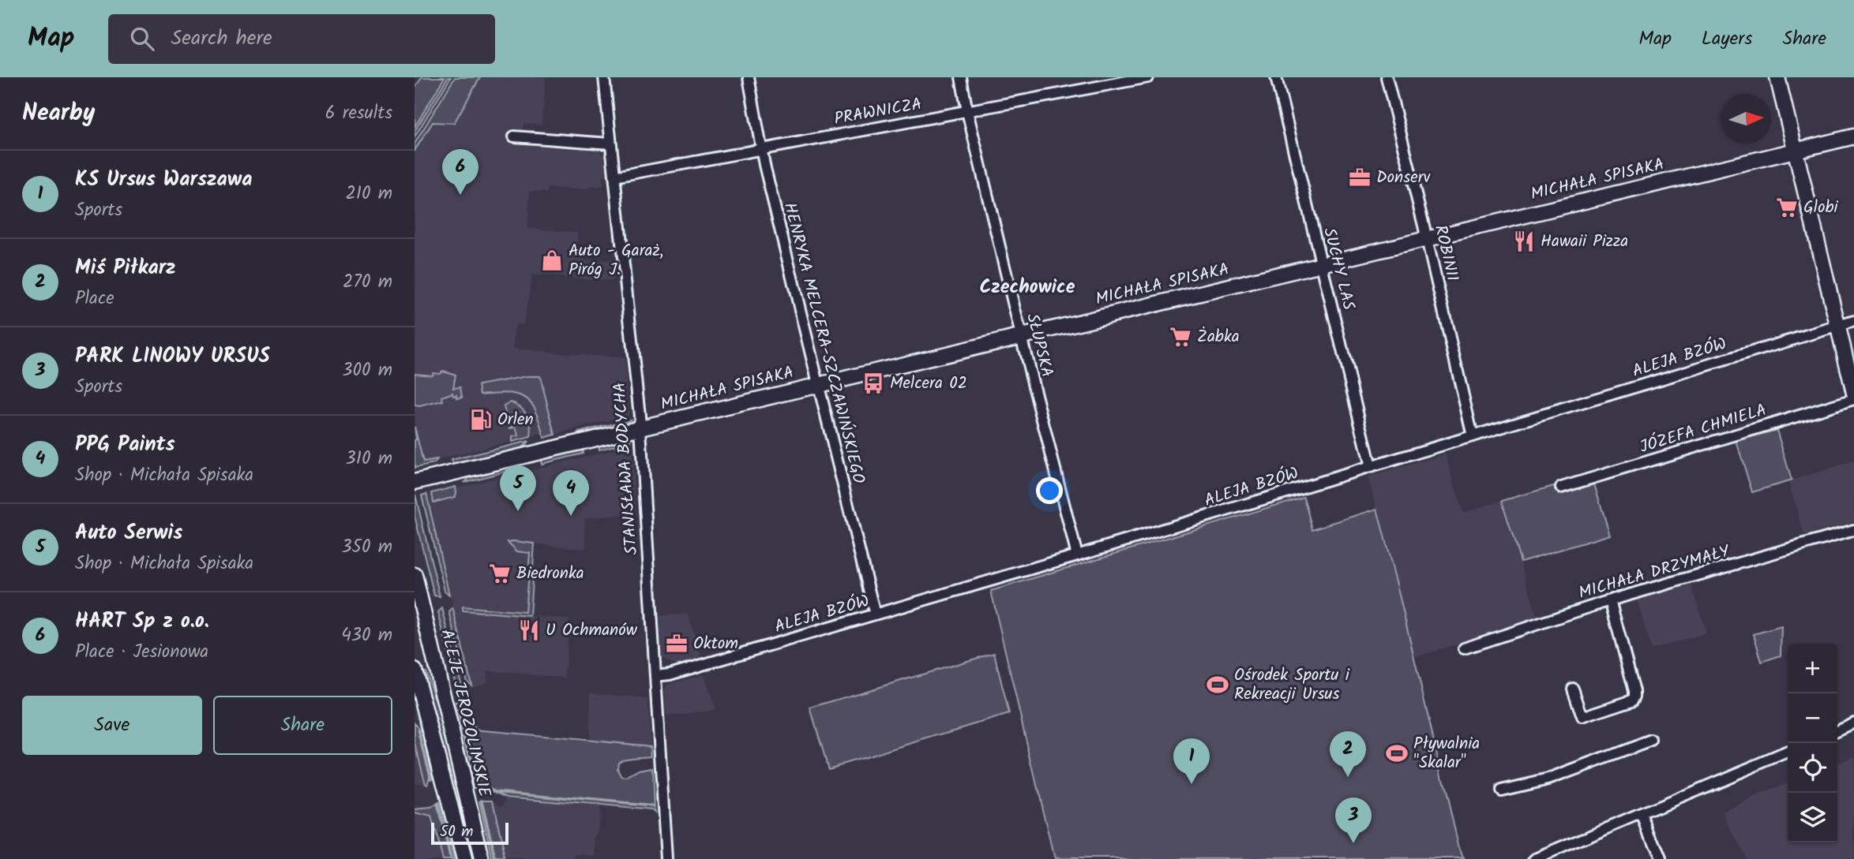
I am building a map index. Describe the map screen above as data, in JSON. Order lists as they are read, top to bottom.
{
  "streets": {
    "street": [
      "PRAWNICZA",
      "MICHAŁA SPISAKA",
      "ROBINII",
      "SUCHY LAS",
      "HENRYKA MELCERA-SZCZAWIŃSKIEGO",
      "SŁUPSKA",
      "ALEJA BZÓW",
      "JÓZEFA CHMIELA",
      "STANISŁAWA BODYCHA",
      "MICHAŁA DRZYMAŁY",
      "ALEJE JEROZOLIMSKIE"
    ]
  },
  "crossings": [
    ["PRAWNICZA", "HENRYKA MELCERA-SZCZAWIŃSKIEGO"],
    ["PRAWNICZA", "SŁUPSKA"],
    ["PRAWNICZA", "STANISŁAWA BODYCHA"],
    ["MICHAŁA SPISAKA", "ROBINII"],
    ["MICHAŁA SPISAKA", "SUCHY LAS"],
    ["MICHAŁA SPISAKA", "HENRYKA MELCERA-SZCZAWIŃSKIEGO"],
    ["MICHAŁA SPISAKA", "SŁUPSKA"],
    ["MICHAŁA SPISAKA", "STANISŁAWA BODYCHA"],
    ["ROBINII", "ALEJA BZÓW"],
    ["SUCHY LAS", "ALEJA BZÓW"],
    ["HENRYKA MELCERA-SZCZAWIŃSKIEGO", "ALEJA BZÓW"],
    ["SŁUPSKA", "ALEJA BZÓW"],
    ["ALEJA BZÓW", "STANISŁAWA BODYCHA"]
  ],
  "districts": ["Czechowice"],
  "places": {
    "office": ["Donserv", "Oktom"],
    "supermarket": ["Globi", "Żabka", "Biedronka"],
    "restaurant": ["Hawaii Pizza", "U Ochmanów"],
    "shop": ["Auto - Garaż, Piróg J."],
    "bus stop": ["Melcera 02"],
    "fuel station": ["Orlen"],
    "sports": ["Ośrodek Sportu i Rekreacji Ursus", "Pływalnia \"Skalar\""]
  },
  "scale_bar": "50 m",
  "north": "right",
  "page": {
    "header": "Map",
    "search": "Search here",
    "nav": ["Map", "Layers", "Share"],
    "heading": ["Nearby", "6 results"],
    "list": [
      {
        "mark": "1",
        "name": "KS Ursus Warszawa",
        "note": "Sports",
        "value": "210 m"
      },
      {
        "mark": "2",
        "name": "Miś Piłkarz",
        "note": "Place",
        "value": "270 m"
      },
      {
        "mark": "3",
        "name": "PARK LINOWY URSUS",
        "note": "Sports",
        "value": "300 m"
      },
      {
        "mark": "4",
        "name": "PPG Paints",
        "note": "Shop · Michała Spisaka",
        "value": "310 m"
      },
      {
        "mark": "5",
        "name": "Auto Serwis",
        "note": "Shop · Michała Spisaka",
        "value": "350 m"
      },
      {
        "mark": "6",
        "name": "HART Sp z o.o.",
        "note": "Place · Jesionowa",
        "value": "430 m"
      }
    ],
    "pins": [
      "6",
      "5",
      "4",
      "2",
      "1",
      "3"
    ],
    "map_buttons": ["+", "−"],
    "buttons": ["Save", "Share"],
    "scale": "50 m"
  }
}
